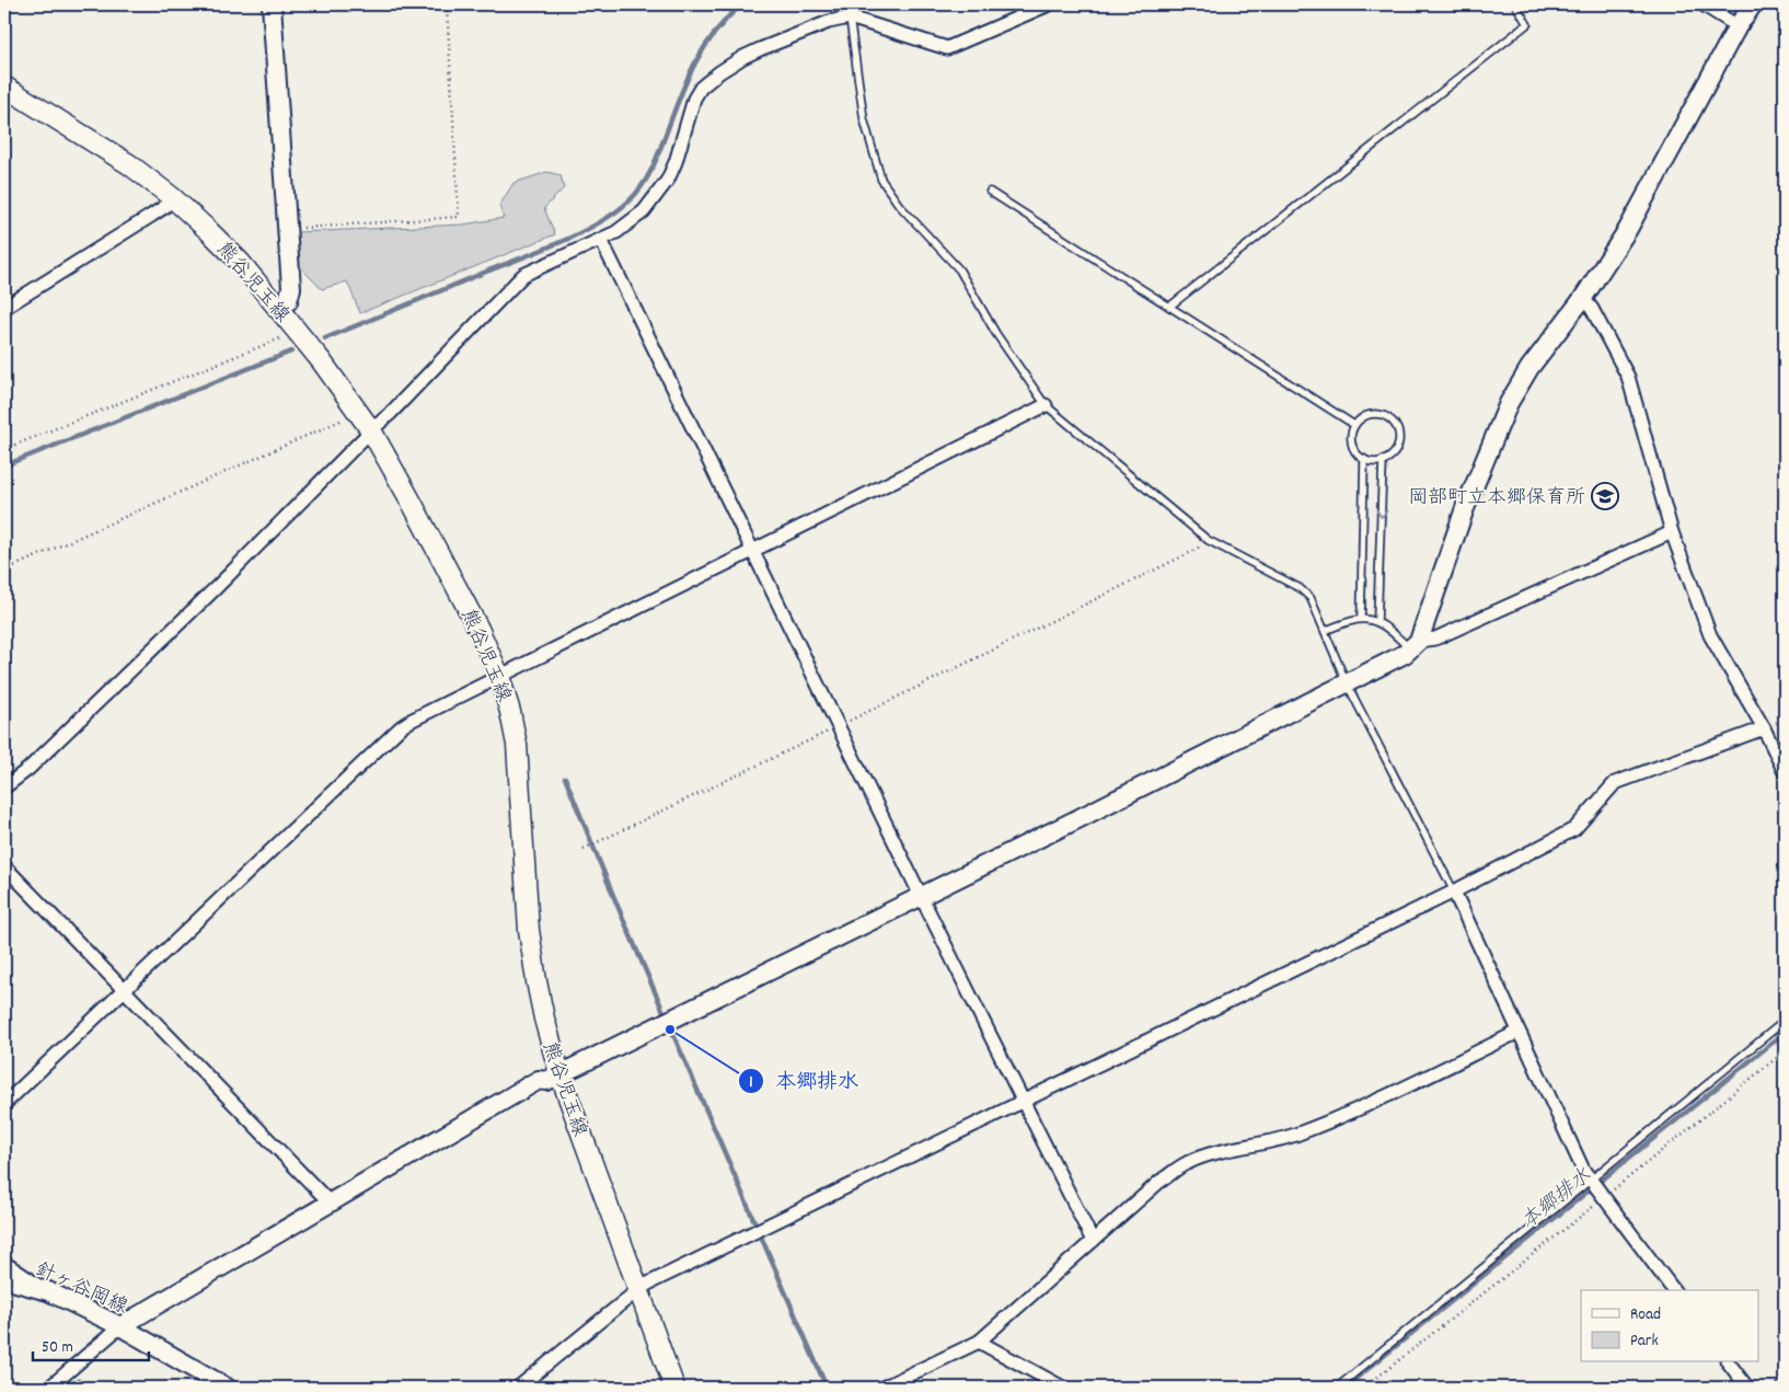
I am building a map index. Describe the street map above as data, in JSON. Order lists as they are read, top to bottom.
{
  "streets": {
    "main road": ["熊谷児玉線"],
    "street": ["針ヶ谷岡線"]
  },
  "water": ["本郷排水"],
  "places": {
    "school or university": ["岡部町立本郷保育所"],
    "other": ["本郷排水"]
  },
  "legend": ["Road", "Park"],
  "scale_bar": "50 m"
}
